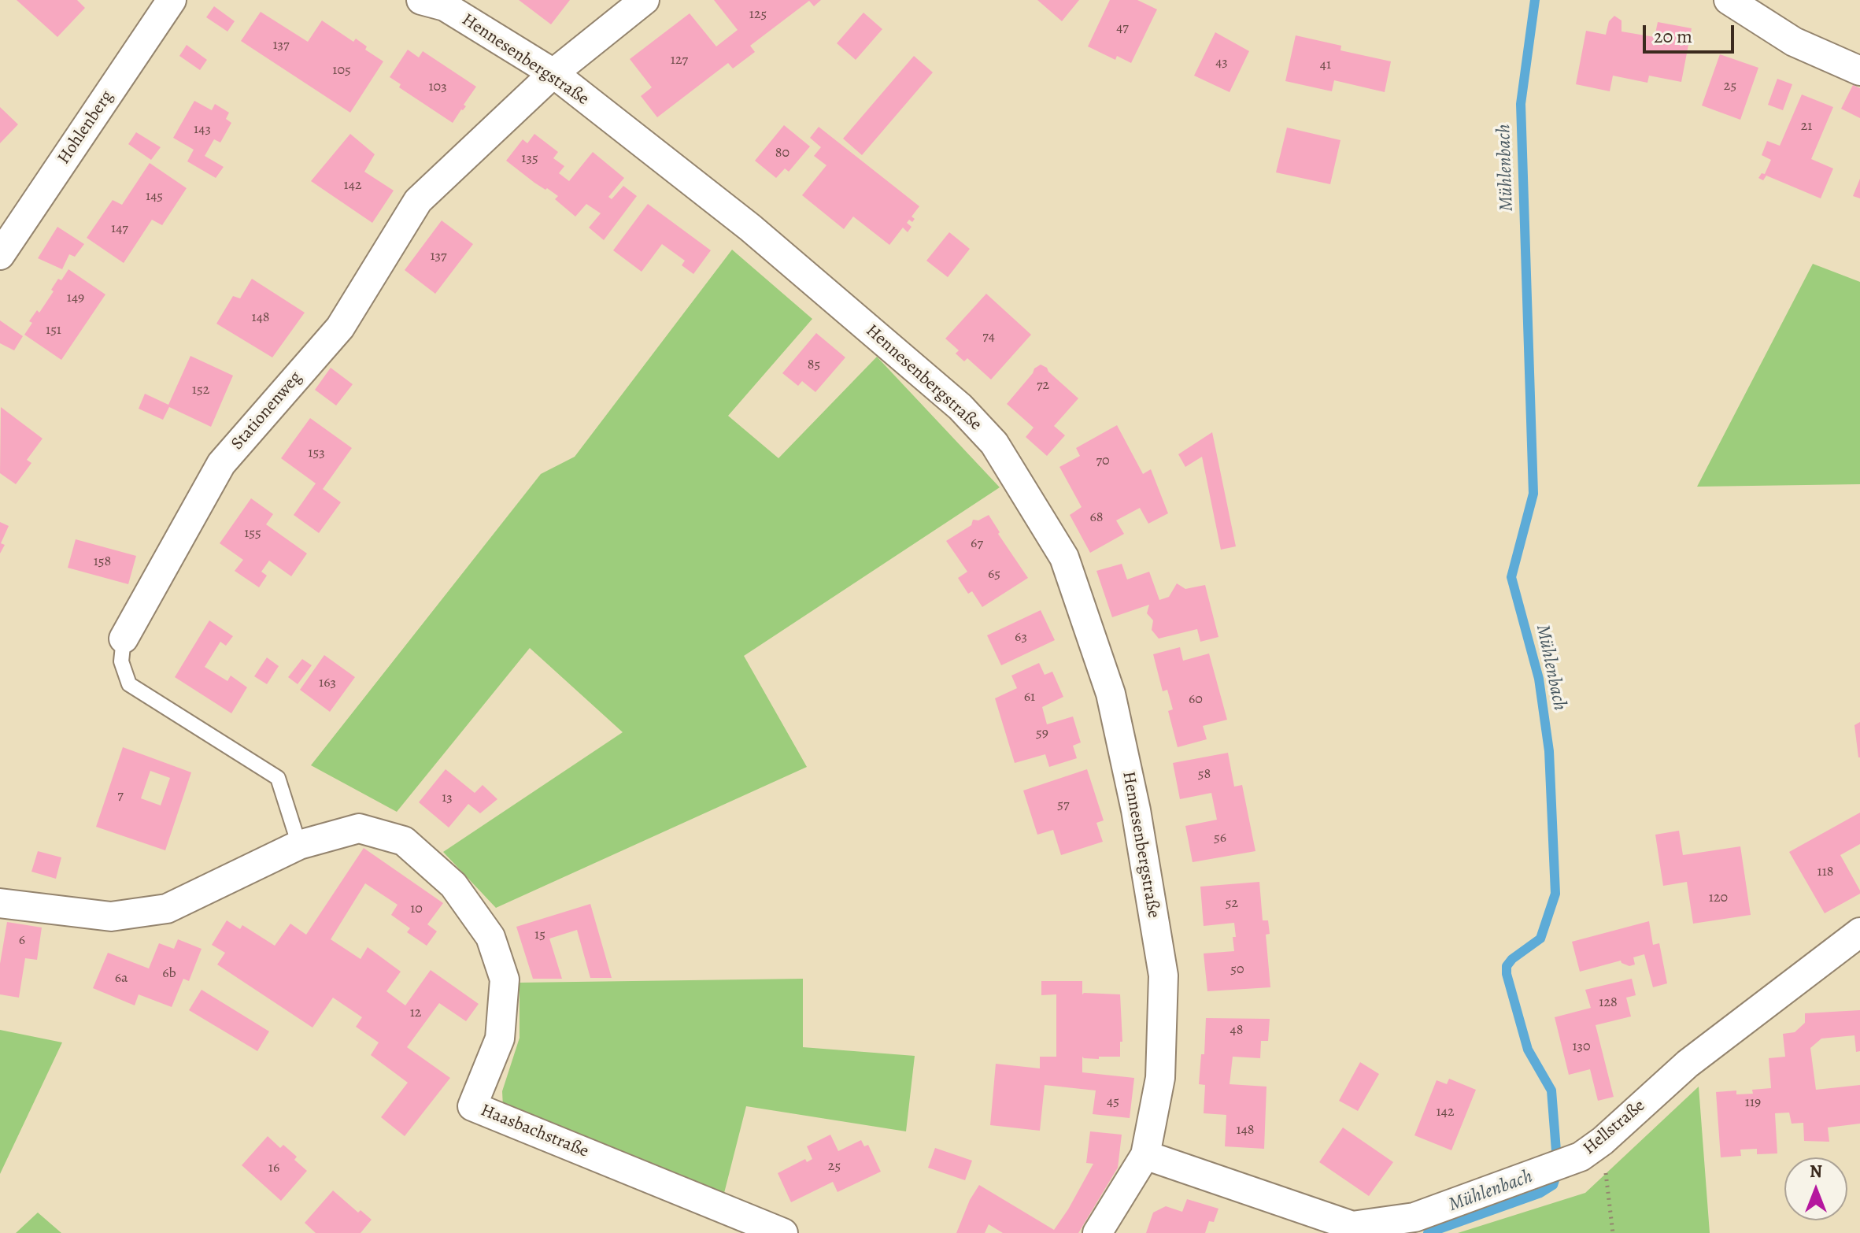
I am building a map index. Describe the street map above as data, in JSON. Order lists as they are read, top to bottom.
{
  "streets": {
    "street": [
      "Hennesenbergstraße",
      "Hohlenberg",
      "Stationenweg",
      "Hellstraße",
      "Haasbachstraße"
    ]
  },
  "crossings": [
    ["Hennesenbergstraße", "Stationenweg"],
    ["Hennesenbergstraße", "Hellstraße"],
    ["Stationenweg", "Haasbachstraße"]
  ],
  "water": ["Mühlenbach"],
  "house_numbers": [
    "125",
    "47",
    "137",
    "127",
    "43",
    "41",
    "105",
    "25",
    "103",
    "21",
    "143",
    "80",
    "135",
    "142",
    "145",
    "147",
    "137",
    "149",
    "148",
    "151",
    "74",
    "85",
    "72",
    "152",
    "153",
    "70",
    "68",
    "155",
    "67",
    "158",
    "65",
    "63",
    "163",
    "61",
    "60",
    "59",
    "58",
    "7",
    "13",
    "57",
    "56",
    "118",
    "120",
    "52",
    "10",
    "15",
    "6",
    "50",
    "6b",
    "6a",
    "128",
    "12",
    "48",
    "130",
    "45",
    "119",
    "142",
    "148",
    "25",
    "16"
  ],
  "scale_bar": "20 m",
  "north": "top"
}
